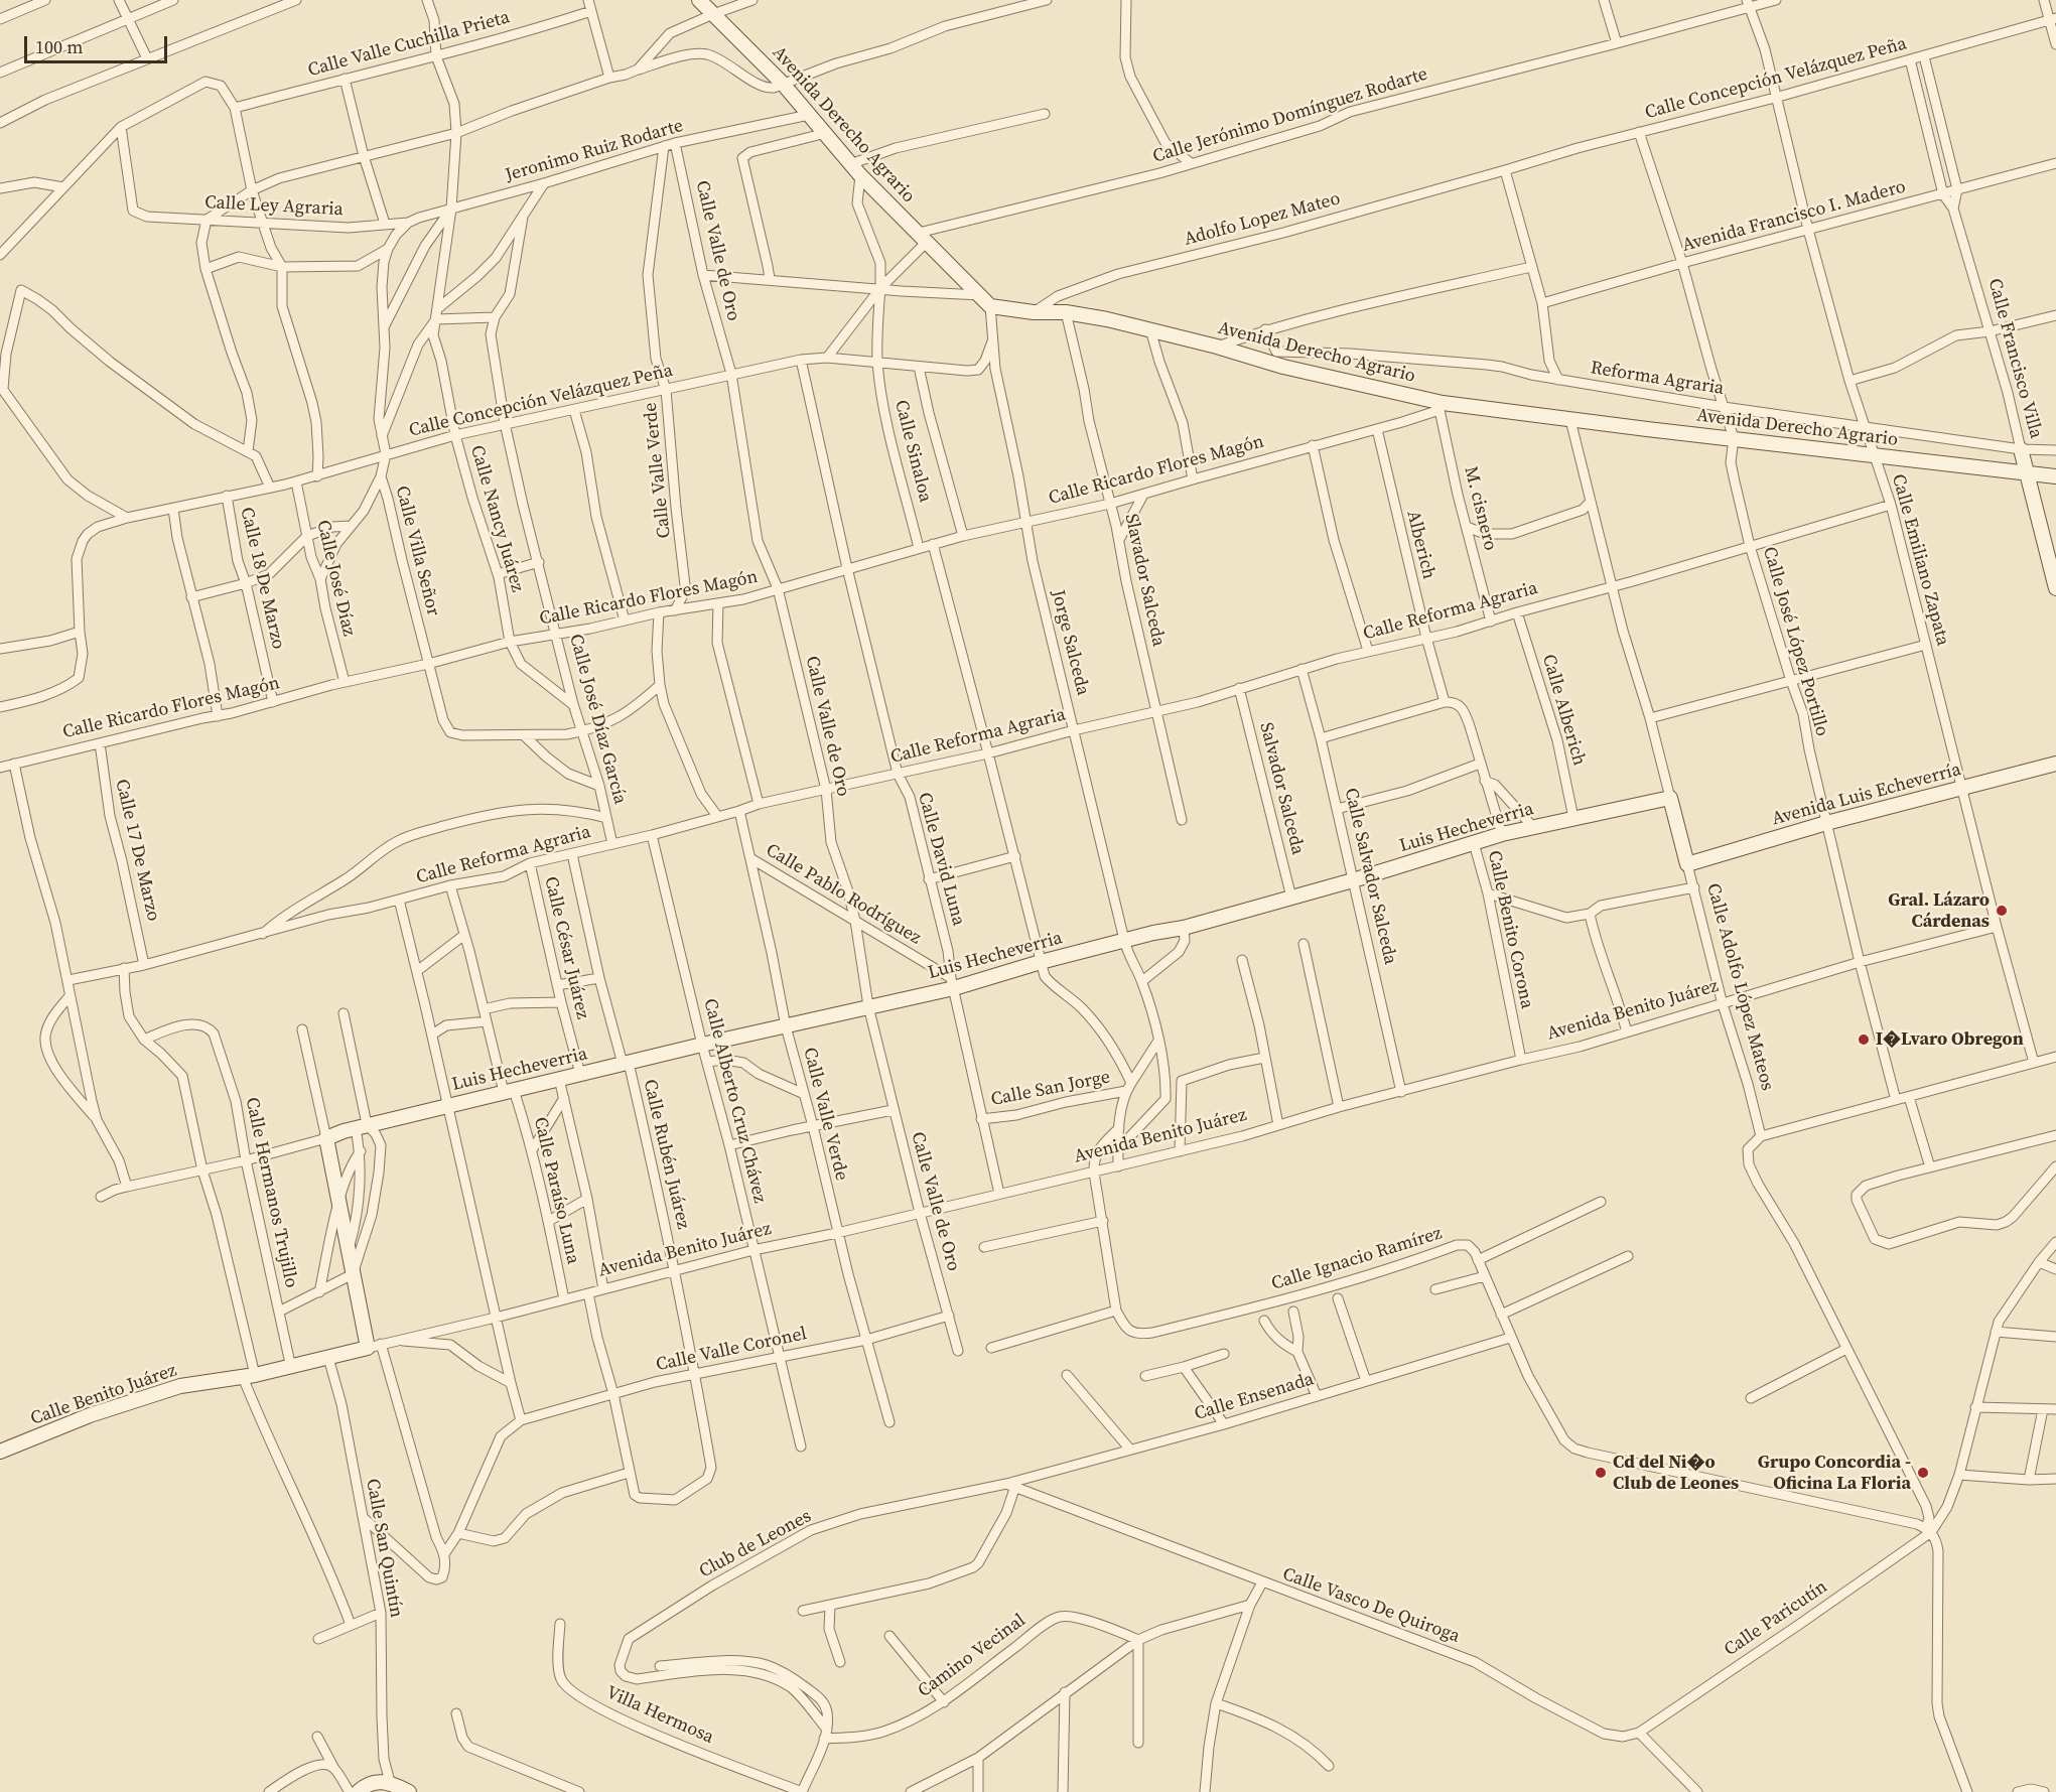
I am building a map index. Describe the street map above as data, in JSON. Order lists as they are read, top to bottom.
{
  "streets": {
    "street": [
      "Calle Valle Cuchilla Prieta",
      "Calle Concepción Velázquez Peña",
      "Calle Jerónimo Domínguez Rodarte",
      "Avenida Derecho Agrario",
      "Jeronimo Ruiz Rodarte",
      "Calle Ley Agraria",
      "Avenida Francisco I. Madero",
      "Adolfo Lopez Mateo",
      "Calle Valle de Oro",
      "Calle Francisco Villa",
      "Reforma Agraria",
      "Calle Sinaloa",
      "Calle Valle Verde",
      "Calle Ricardo Flores Magón",
      "M. cisnero",
      "Calle Nancy Juárez",
      "Alberich",
      "Calle Villa Señor",
      "Calle Emiliano Zapata",
      "Calle 18 De Marzo",
      "Calle José Díaz",
      "Slavador Salceda",
      "Calle Reforma Agraria",
      "Calle José López Portillo",
      "Jorge Salceda",
      "Calle Alberich",
      "Calle José Díaz García",
      "Salvador Salceda",
      "Avenida Luis Echeverría",
      "Luis Hecheverria",
      "Calle 17 De Marzo",
      "Calle David Luna",
      "Calle Salvador Salceda",
      "Calle Pablo Rodríguez",
      "Calle Benito Corona",
      "Calle César Juárez",
      "Calle Adolfo López Mateos",
      "Avenida Benito Juárez",
      "Calle San Jorge",
      "Calle Alberto Cruz Chávez",
      "Calle Rubén Juárez",
      "Calle Paraíso Luna",
      "Calle Hermanos Trujillo",
      "Calle Ignacio Ramírez",
      "Calle Valle Coronel",
      "Calle Benito Juárez",
      "Calle Ensenada",
      "Club de Leones",
      "Calle San Quintín",
      "Calle Vasco De Quiroga",
      "Calle Paricutín",
      "Camino Vecinal",
      "Villa Hermosa"
    ]
  },
  "crossings": [
    ["Calle Valle Cuchilla Prieta", "Calle Ley Agraria"],
    ["Calle Concepción Velázquez Peña", "Adolfo Lopez Mateo"],
    ["Calle Concepción Velázquez Peña", "Calle Valle de Oro"],
    ["Calle Concepción Velázquez Peña", "Calle Francisco Villa"],
    ["Calle Concepción Velázquez Peña", "Calle Sinaloa"],
    ["Calle Concepción Velázquez Peña", "Calle Valle Verde"],
    ["Calle Concepción Velázquez Peña", "Calle Nancy Juárez"],
    ["Calle Concepción Velázquez Peña", "Calle Villa Señor"],
    ["Calle Concepción Velázquez Peña", "Calle Emiliano Zapata"],
    ["Calle Concepción Velázquez Peña", "Calle 18 De Marzo"],
    ["Calle Concepción Velázquez Peña", "Calle José Díaz"],
    ["Calle Concepción Velázquez Peña", "Jorge Salceda"],
    ["Calle Concepción Velázquez Peña", "Calle José Díaz García"],
    ["Calle Concepción Velázquez Peña", "Calle David Luna"],
    ["Calle Jerónimo Domínguez Rodarte", "Avenida Derecho Agrario"],
    ["Calle Jerónimo Domínguez Rodarte", "Calle Emiliano Zapata"],
    ["Avenida Derecho Agrario", "Jeronimo Ruiz Rodarte"],
    ["Avenida Derecho Agrario", "Adolfo Lopez Mateo"],
    ["Avenida Derecho Agrario", "Calle Francisco Villa"],
    ["Avenida Derecho Agrario", "Calle Sinaloa"],
    ["Avenida Derecho Agrario", "Calle Ricardo Flores Magón"],
    ["Avenida Derecho Agrario", "M. cisnero"],
    ["Avenida Derecho Agrario", "Calle Emiliano Zapata"],
    ["Avenida Derecho Agrario", "Slavador Salceda"],
    ["Avenida Derecho Agrario", "Calle José López Portillo"],
    ["Avenida Derecho Agrario", "Jorge Salceda"],
    ["Avenida Derecho Agrario", "Calle Adolfo López Mateos"],
    ["Jeronimo Ruiz Rodarte", "Calle Ley Agraria"],
    ["Jeronimo Ruiz Rodarte", "Calle Valle de Oro"],
    ["Jeronimo Ruiz Rodarte", "Calle Valle Verde"],
    ["Jeronimo Ruiz Rodarte", "Calle Nancy Juárez"],
    ["Jeronimo Ruiz Rodarte", "Calle Villa Señor"],
    ["Avenida Francisco I. Madero", "Calle Francisco Villa"],
    ["Avenida Francisco I. Madero", "Calle Emiliano Zapata"],
    ["Calle Valle de Oro", "Calle Ricardo Flores Magón"],
    ["Calle Valle de Oro", "Calle Reforma Agraria"],
    ["Calle Valle de Oro", "Luis Hecheverria"],
    ["Calle Valle de Oro", "Calle Pablo Rodríguez"],
    ["Calle Valle de Oro", "Avenida Benito Juárez"],
    ["Calle Valle de Oro", "Calle Valle Coronel"],
    ["Calle Francisco Villa", "Reforma Agraria"],
    ["Reforma Agraria", "Calle Emiliano Zapata"],
    ["Reforma Agraria", "Calle José López Portillo"],
    ["Calle Sinaloa", "Calle Ricardo Flores Magón"],
    ["Calle Valle Verde", "Calle Ricardo Flores Magón"],
    ["Calle Valle Verde", "Calle Reforma Agraria"],
    ["Calle Valle Verde", "Luis Hecheverria"],
    ["Calle Valle Verde", "Calle Pablo Rodríguez"],
    ["Calle Valle Verde", "Avenida Benito Juárez"],
    ["Calle Valle Verde", "Calle Valle Coronel"],
    ["Calle Ricardo Flores Magón", "M. cisnero"],
    ["Calle Ricardo Flores Magón", "Calle Nancy Juárez"],
    ["Calle Ricardo Flores Magón", "Alberich"],
    ["Calle Ricardo Flores Magón", "Calle Villa Señor"],
    ["Calle Ricardo Flores Magón", "Calle 18 De Marzo"],
    ["Calle Ricardo Flores Magón", "Calle José Díaz"],
    ["Calle Ricardo Flores Magón", "Slavador Salceda"],
    ["Calle Ricardo Flores Magón", "Jorge Salceda"],
    ["Calle Ricardo Flores Magón", "Calle José Díaz García"],
    ["Calle Ricardo Flores Magón", "Calle 17 De Marzo"],
    ["Calle Ricardo Flores Magón", "Calle David Luna"],
    ["M. cisnero", "Calle Reforma Agraria"],
    ["Calle Nancy Juárez", "Calle Villa Señor"],
    ["Calle Nancy Juárez", "Calle José Díaz García"],
    ["Alberich", "Calle Reforma Agraria"],
    ["Alberich", "Calle Benito Corona"],
    ["Calle Emiliano Zapata", "Calle Reforma Agraria"],
    ["Calle Emiliano Zapata", "Avenida Luis Echeverría"],
    ["Calle Emiliano Zapata", "Avenida Benito Juárez"],
    ["Slavador Salceda", "Calle Reforma Agraria"],
    ["Calle Reforma Agraria", "Calle José López Portillo"],
    ["Calle Reforma Agraria", "Jorge Salceda"],
    ["Calle Reforma Agraria", "Calle Alberich"],
    ["Calle Reforma Agraria", "Calle José Díaz García"],
    ["Calle Reforma Agraria", "Salvador Salceda"],
    ["Calle Reforma Agraria", "Calle 17 De Marzo"],
    ["Calle Reforma Agraria", "Calle David Luna"],
    ["Calle Reforma Agraria", "Calle Salvador Salceda"],
    ["Calle Reforma Agraria", "Calle César Juárez"],
    ["Calle Reforma Agraria", "Calle Adolfo López Mateos"],
    ["Calle Reforma Agraria", "Calle Alberto Cruz Chávez"],
    ["Calle Reforma Agraria", "Calle Rubén Juárez"],
    ["Calle Reforma Agraria", "Calle Paraíso Luna"],
    ["Calle José López Portillo", "Avenida Luis Echeverría"],
    ["Calle José López Portillo", "Avenida Benito Juárez"],
    ["Jorge Salceda", "Luis Hecheverria"],
    ["Calle Alberich", "Luis Hecheverria"],
    ["Salvador Salceda", "Luis Hecheverria"],
    ["Avenida Luis Echeverría", "Calle Adolfo López Mateos"],
    ["Luis Hecheverria", "Calle David Luna"],
    ["Luis Hecheverria", "Calle Salvador Salceda"],
    ["Luis Hecheverria", "Calle Pablo Rodríguez"],
    ["Luis Hecheverria", "Calle Benito Corona"],
    ["Luis Hecheverria", "Calle César Juárez"],
    ["Luis Hecheverria", "Calle Adolfo López Mateos"],
    ["Luis Hecheverria", "Calle Alberto Cruz Chávez"],
    ["Luis Hecheverria", "Calle Rubén Juárez"],
    ["Luis Hecheverria", "Calle Paraíso Luna"],
    ["Calle David Luna", "Calle Pablo Rodríguez"],
    ["Calle David Luna", "Avenida Benito Juárez"],
    ["Calle David Luna", "Calle San Jorge"],
    ["Calle Salvador Salceda", "Avenida Benito Juárez"],
    ["Calle Benito Corona", "Avenida Benito Juárez"],
    ["Calle Adolfo López Mateos", "Avenida Benito Juárez"],
    ["Avenida Benito Juárez", "Calle Alberto Cruz Chávez"],
    ["Avenida Benito Juárez", "Calle Rubén Juárez"],
    ["Avenida Benito Juárez", "Calle Paraíso Luna"],
    ["Avenida Benito Juárez", "Calle Benito Juárez"],
    ["Avenida Benito Juárez", "Calle San Quintín"],
    ["Calle Alberto Cruz Chávez", "Calle Valle Coronel"],
    ["Calle Rubén Juárez", "Calle Valle Coronel"],
    ["Calle Hermanos Trujillo", "Calle Benito Juárez"],
    ["Calle Benito Juárez", "Calle San Quintín"],
    ["Calle Ensenada", "Club de Leones"],
    ["Calle Ensenada", "Calle Vasco De Quiroga"],
    ["Club de Leones", "Calle Vasco De Quiroga"],
    ["Club de Leones", "Camino Vecinal"],
    ["Calle Vasco De Quiroga", "Calle Paricutín"]
  ],
  "places": [
    "Gral. Lázaro Cárdenas",
    "I�Lvaro Obregon",
    "Cd del Ni�o Club de Leones",
    "Grupo Concordia - Oficina La Floria"
  ],
  "scale_bar": "100 m"
}
